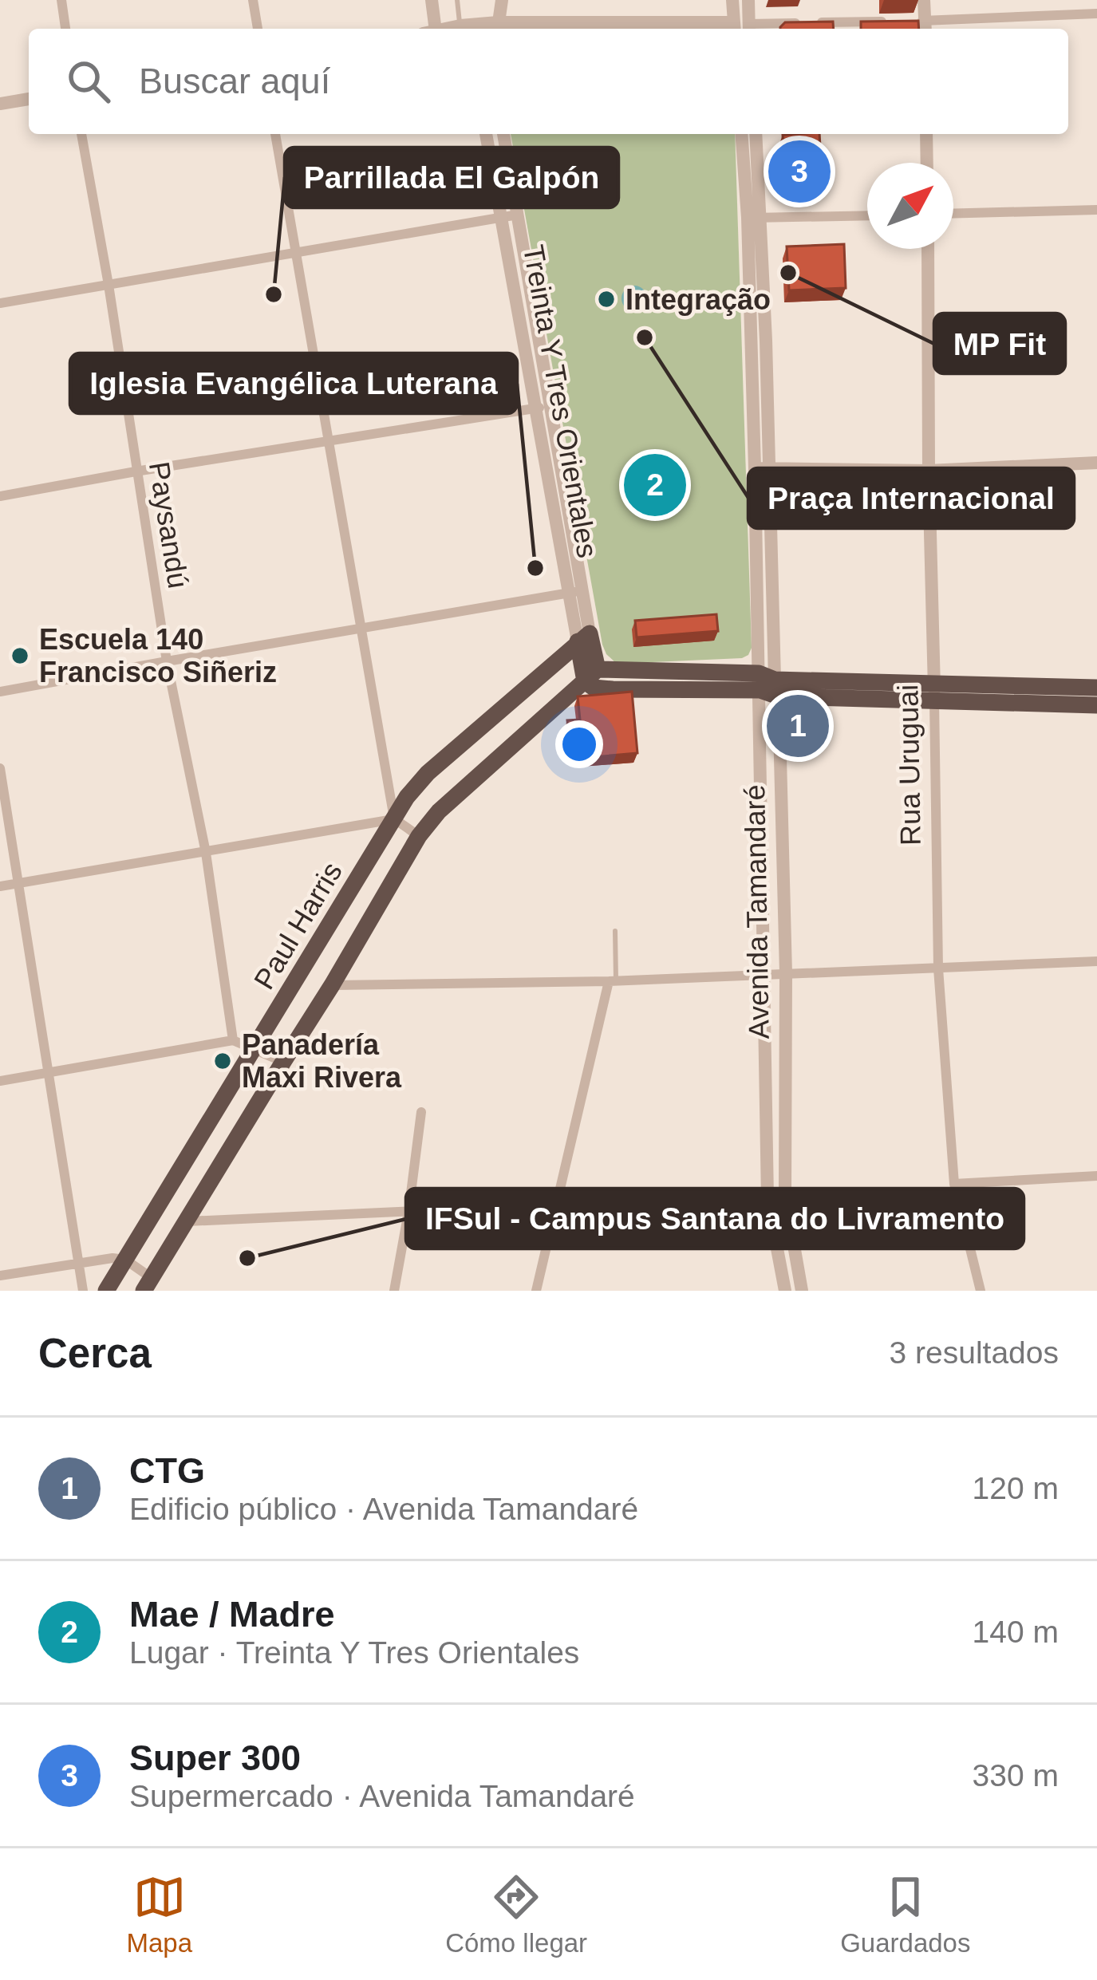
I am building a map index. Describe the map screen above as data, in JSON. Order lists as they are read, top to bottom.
{
  "streets": {
    "highway": ["Treinta Y Tres Orientales", "Paul Harris"],
    "street": ["Paysandú", "Rua Uruguai", "Avenida Tamandaré"]
  },
  "crossings": [
    ["Treinta Y Tres Orientales", "Paul Harris"]
  ],
  "places": [
    "MP Fit",
    "Parrillada El Galpón",
    "Integração",
    "Praça Internacional",
    "Iglesia Evangélica Luterana",
    "Escuela 140 Francisco Siñeriz",
    "Panadería Maxi Rivera",
    "IFSul - Campus Santana do Livramento"
  ],
  "north": "top right",
  "page": {
    "search": "Buscar aquí",
    "pins": ["3", "2", "1"],
    "heading": ["Cerca", "3 resultados"],
    "list": [
      {
        "mark": "1",
        "name": "CTG",
        "note": "Edificio público · Avenida Tamandaré",
        "value": "120 m"
      },
      {
        "mark": "2",
        "name": "Mae / Madre",
        "note": "Lugar · Treinta Y Tres Orientales",
        "value": "140 m"
      },
      {
        "mark": "3",
        "name": "Super 300",
        "note": "Supermercado · Avenida Tamandaré",
        "value": "330 m"
      }
    ],
    "nav": ["Mapa", "Cómo llegar", "Guardados"]
  }
}
